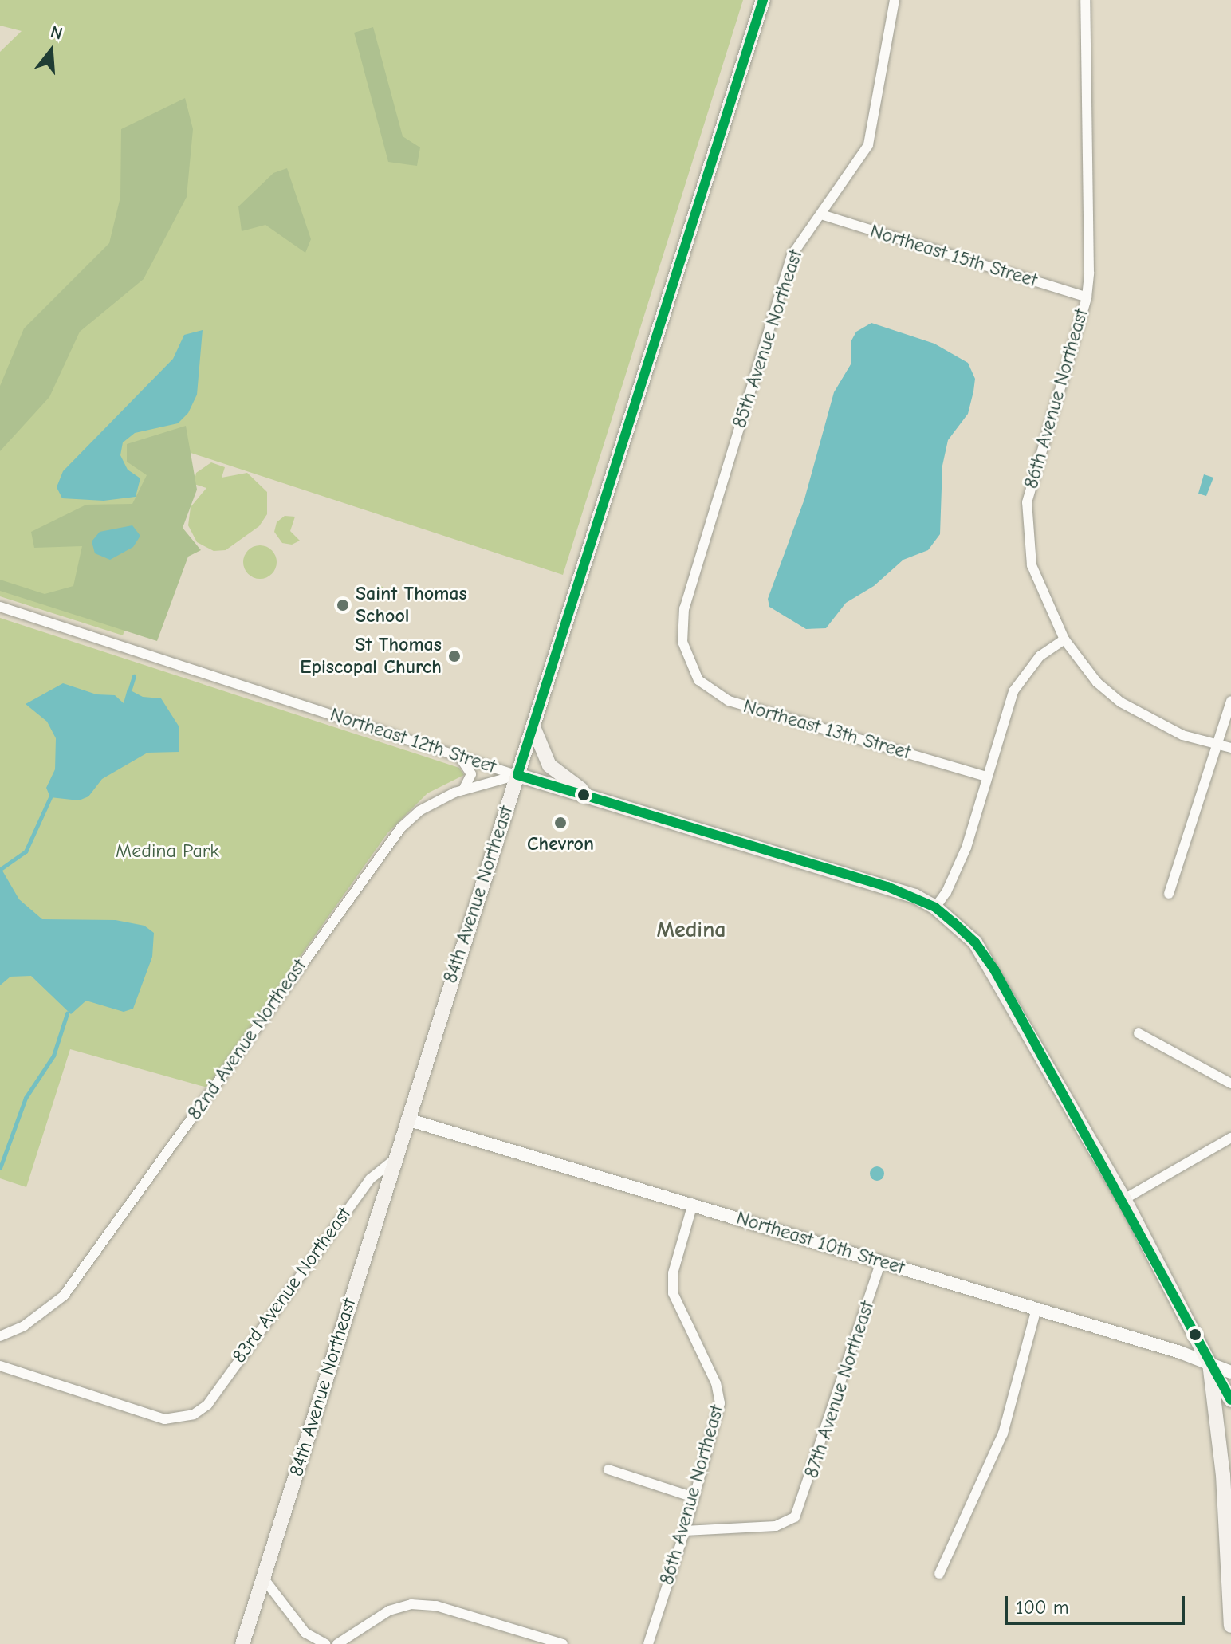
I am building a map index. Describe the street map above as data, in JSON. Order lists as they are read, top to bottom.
{
  "streets": {
    "main road": ["Northeast 12th Street", "84th Avenue Northeast"],
    "street": [
      "Northeast 15th Street",
      "85th Avenue Northeast",
      "86th Avenue Northeast",
      "Northeast 13th Street",
      "82nd Avenue Northeast",
      "Northeast 10th Street",
      "83rd Avenue Northeast",
      "87th Avenue Northeast"
    ]
  },
  "crossings": [
    ["Northeast 15th Street", "85th Avenue Northeast"],
    ["Northeast 15th Street", "86th Avenue Northeast"],
    ["85th Avenue Northeast", "Northeast 13th Street"],
    ["86th Avenue Northeast", "Northeast 10th Street"],
    ["86th Avenue Northeast", "87th Avenue Northeast"],
    ["Northeast 12th Street", "84th Avenue Northeast"],
    ["Northeast 12th Street", "82nd Avenue Northeast"],
    ["Northeast 12th Street", "Northeast 10th Street"],
    ["84th Avenue Northeast", "82nd Avenue Northeast"],
    ["84th Avenue Northeast", "Northeast 10th Street"],
    ["84th Avenue Northeast", "83rd Avenue Northeast"],
    ["Northeast 10th Street", "87th Avenue Northeast"]
  ],
  "districts": ["Medina"],
  "parks": ["Medina Park"],
  "places": ["Saint Thomas School", "St Thomas Episcopal Church", "Chevron"],
  "scale_bar": "100 m",
  "north": "top"
}
